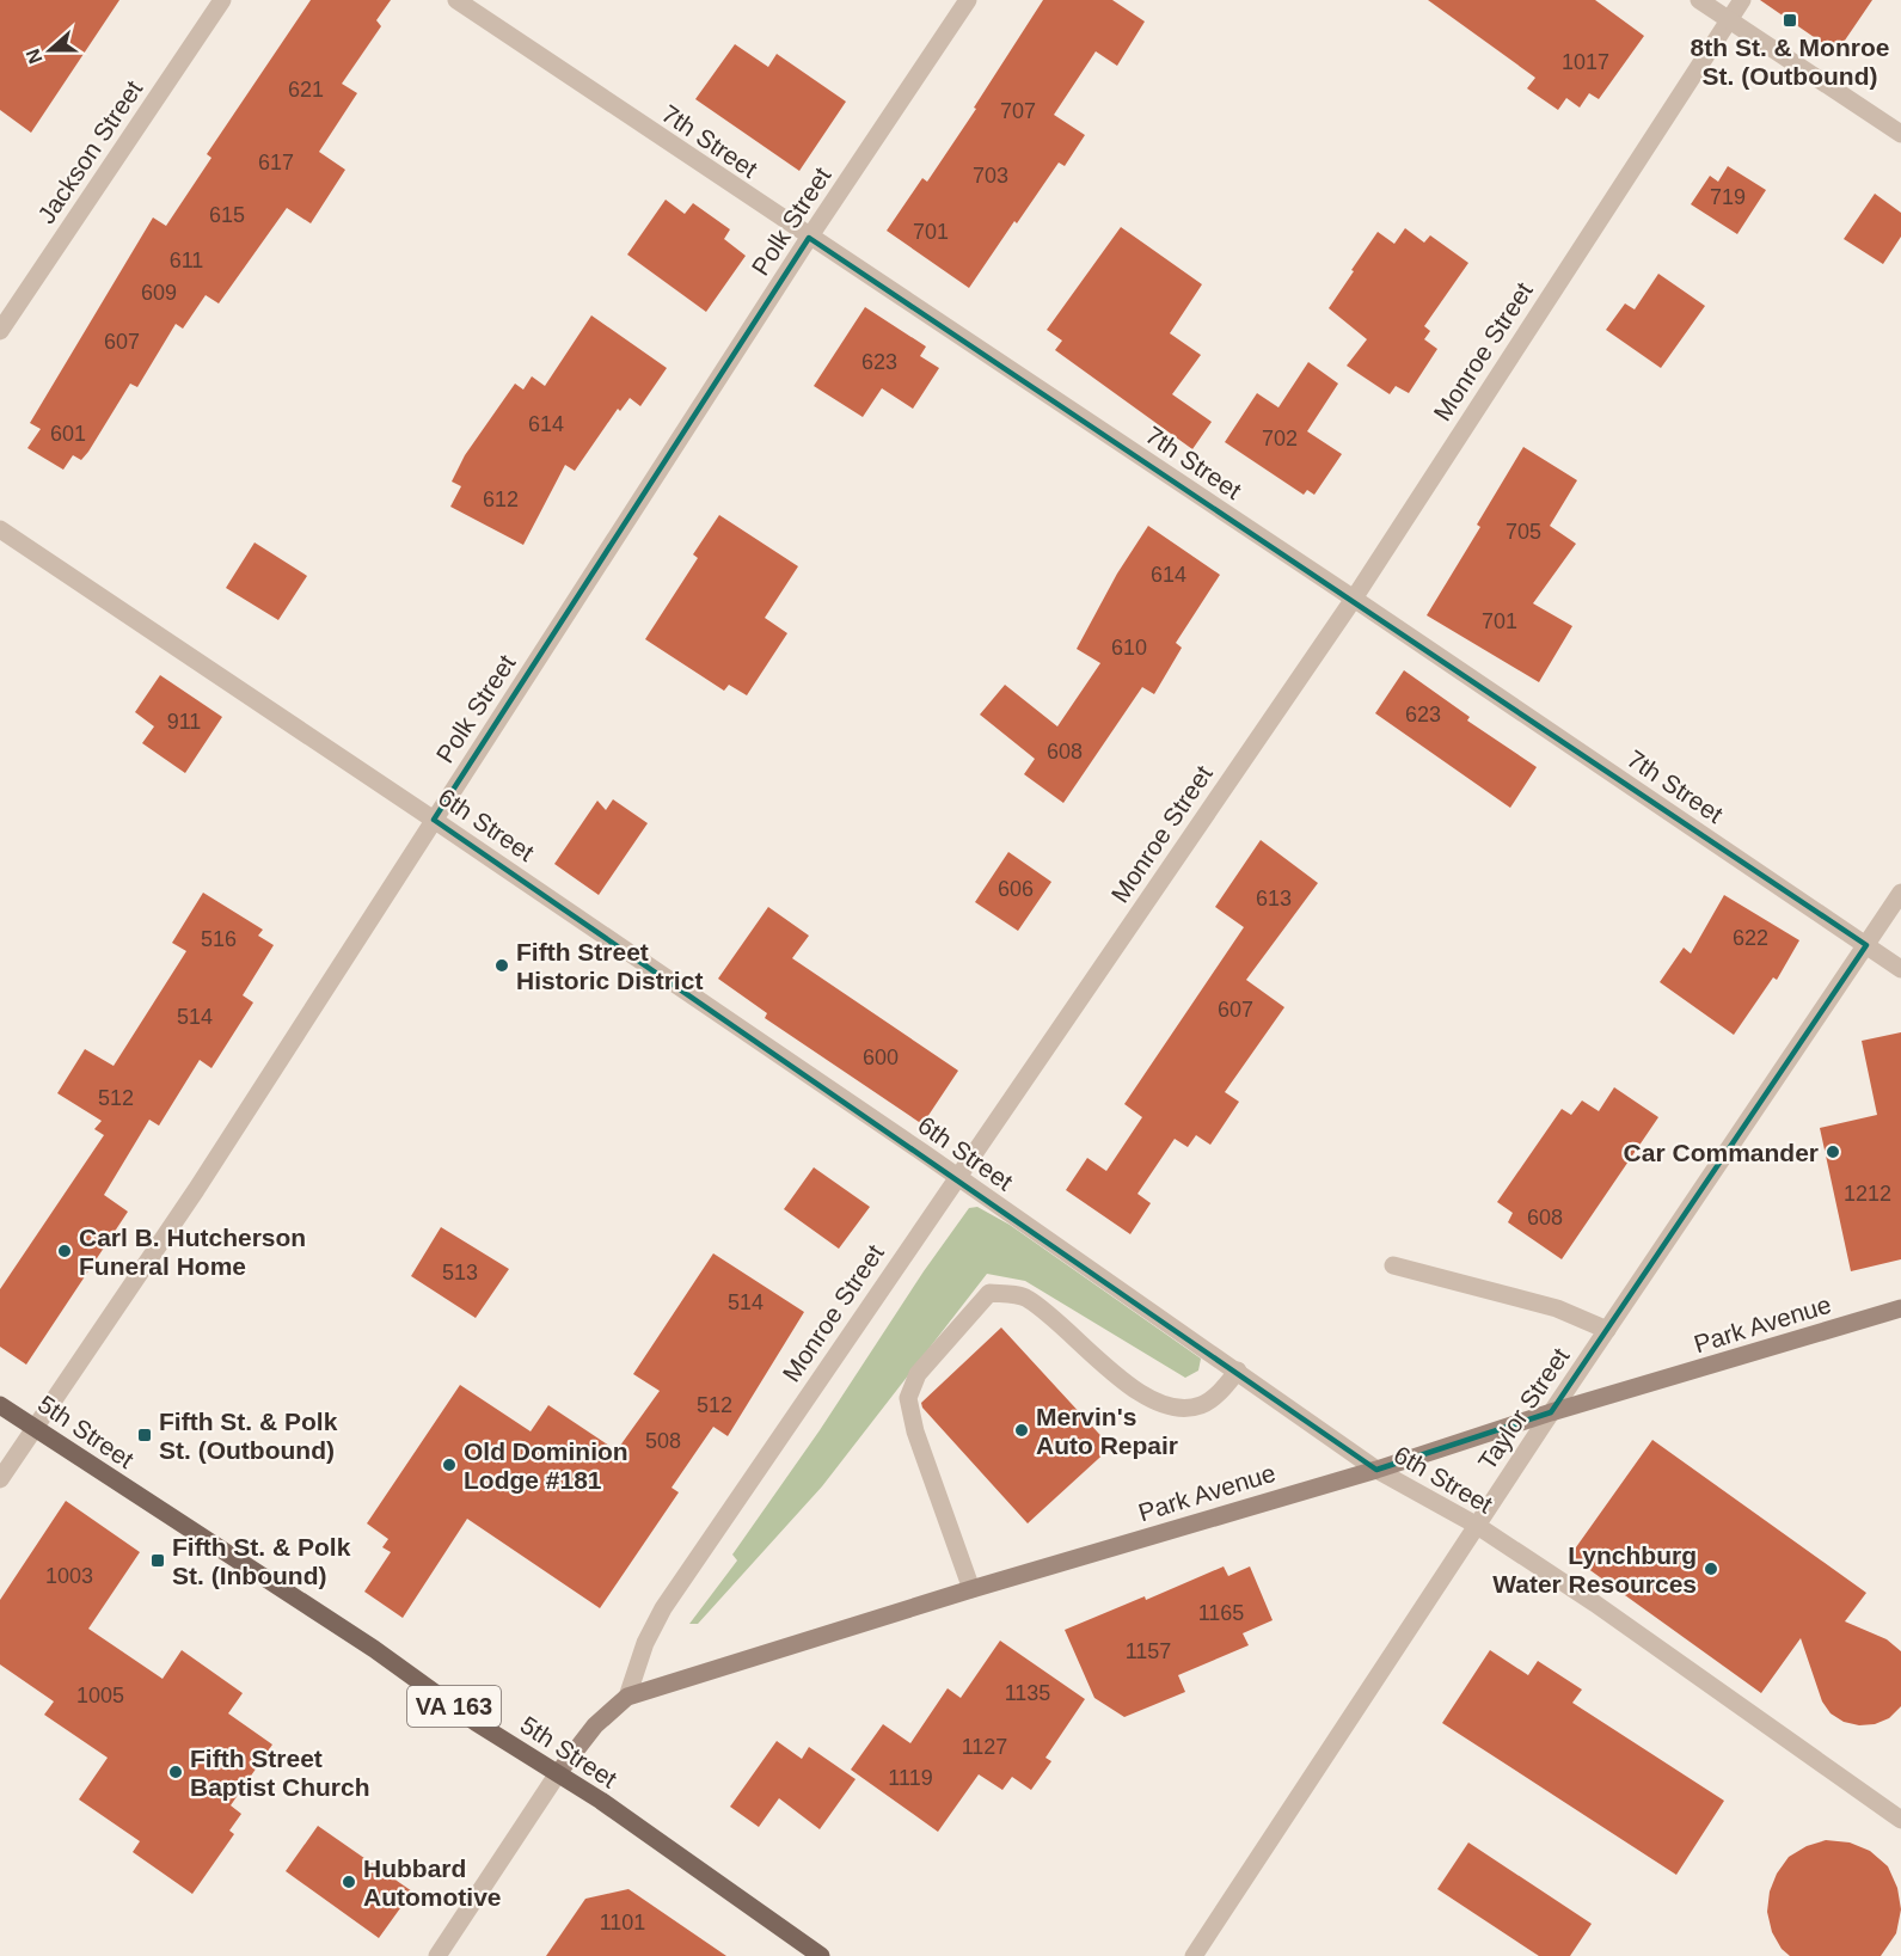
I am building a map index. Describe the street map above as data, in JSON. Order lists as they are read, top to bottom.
{
  "streets": {
    "main road": ["Park Avenue", "5th Street", "VA 163"],
    "street": [
      "7th Street",
      "Jackson Street",
      "Polk Street",
      "Monroe Street",
      "6th Street",
      "Taylor Street"
    ]
  },
  "crossings": [
    ["7th Street", "Polk Street"],
    ["7th Street", "Monroe Street"],
    ["7th Street", "Taylor Street"],
    ["Polk Street", "6th Street"],
    ["Polk Street", "5th Street"],
    ["Monroe Street", "6th Street"],
    ["Monroe Street", "Park Avenue"],
    ["6th Street", "Park Avenue"],
    ["6th Street", "Taylor Street"],
    ["Park Avenue", "Taylor Street"],
    ["Park Avenue", "5th Street"]
  ],
  "places": {
    "transit": ["8th St. & Monroe St. (Outbound)", "Fifth St. & Polk St. (Outbound)", "Fifth St. & Polk St. (Inbound)"],
    "other": [
      "Fifth Street Historic District",
      "Car Commander",
      "Carl B. Hutcherson Funeral Home",
      "Mervin's Auto Repair",
      "Old Dominion Lodge #181",
      "Lynchburg Water Resources",
      "Fifth Street Baptist Church",
      "Hubbard Automotive"
    ]
  },
  "house_numbers": [
    "1017",
    "621",
    "707",
    "617",
    "703",
    "719",
    "615",
    "701",
    "611",
    "609",
    "607",
    "623",
    "614",
    "601",
    "702",
    "612",
    "705",
    "614",
    "701",
    "610",
    "623",
    "911",
    "608",
    "606",
    "613",
    "622",
    "516",
    "607",
    "514",
    "600",
    "512",
    "1212",
    "608",
    "513",
    "514",
    "512",
    "508",
    "1003",
    "1165",
    "1157",
    "1135",
    "1005",
    "1127",
    "1119",
    "1101"
  ],
  "north": "left"
}
